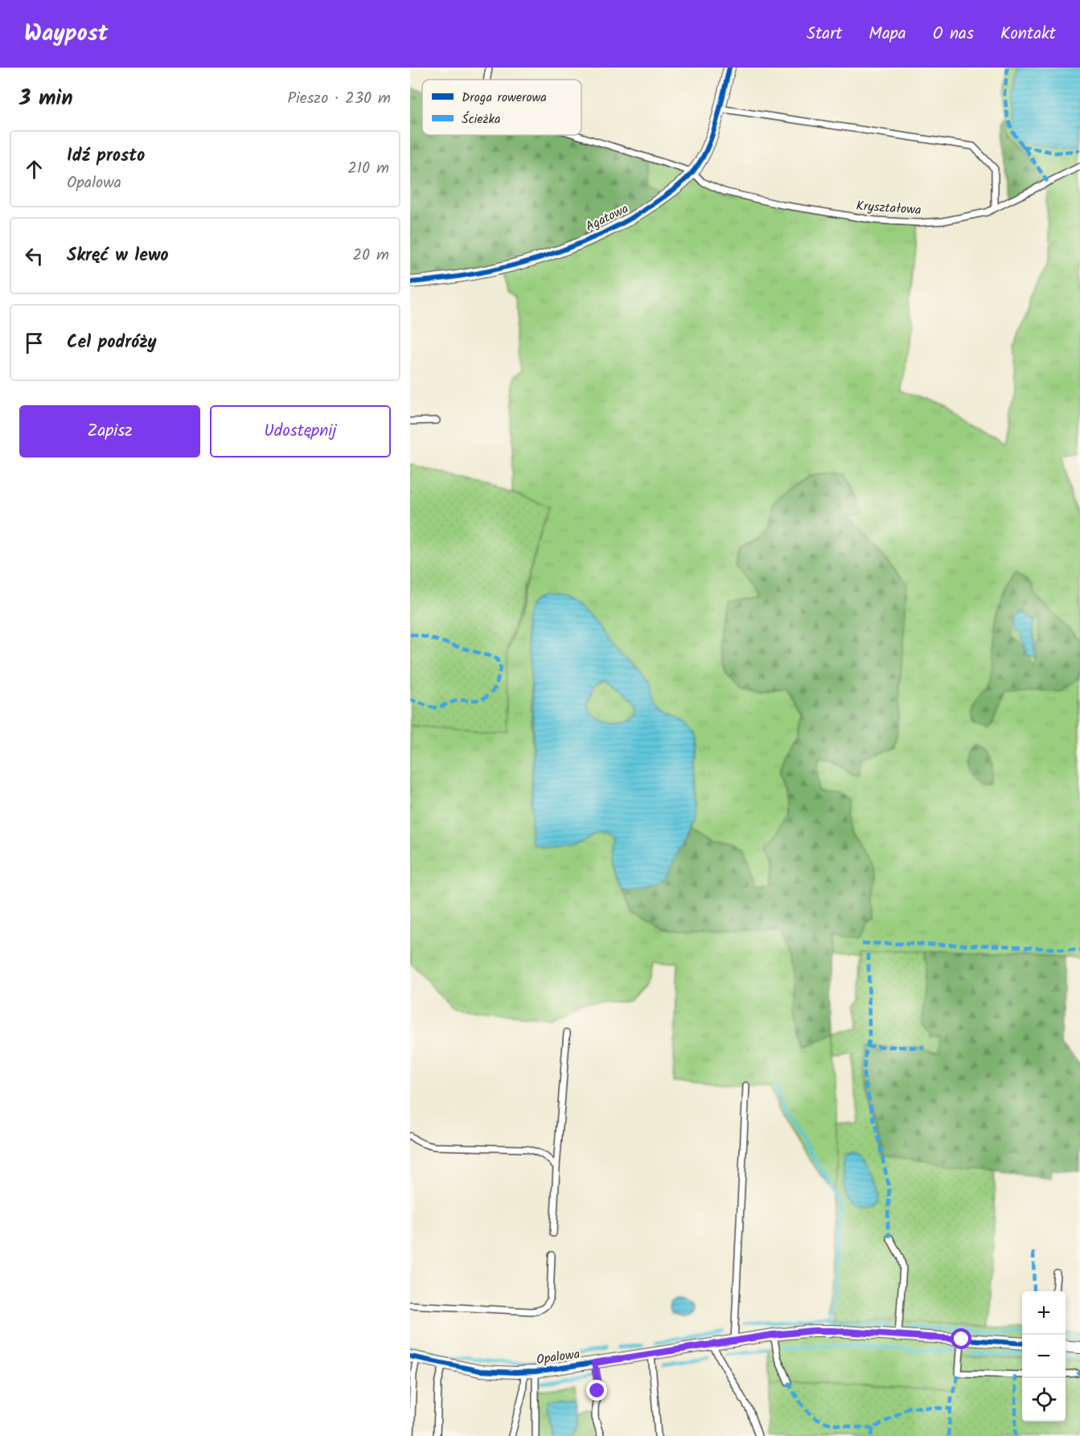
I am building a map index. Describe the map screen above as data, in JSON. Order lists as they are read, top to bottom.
{
  "streets": {
    "street": ["Agatowa", "Opalowa"],
    "lane": ["Kryształowa"]
  },
  "crossings": [
    ["Kryształowa", "Agatowa"]
  ],
  "legend": ["Droga rowerowa", "Ścieżka"],
  "page": {
    "header": "Waypost",
    "nav": [
      "Start",
      "Mapa",
      "O nas",
      "Kontakt"
    ],
    "heading": ["3 min", "Pieszo · 230 m"],
    "list": [
      ["Idź prosto", "Opalowa", "210 m"],
      ["Skręć w lewo", "20 m"],
      "Cel podróży"
    ],
    "buttons": ["Zapisz", "Udostępnij"],
    "map_buttons": ["+", "−"]
  }
}
